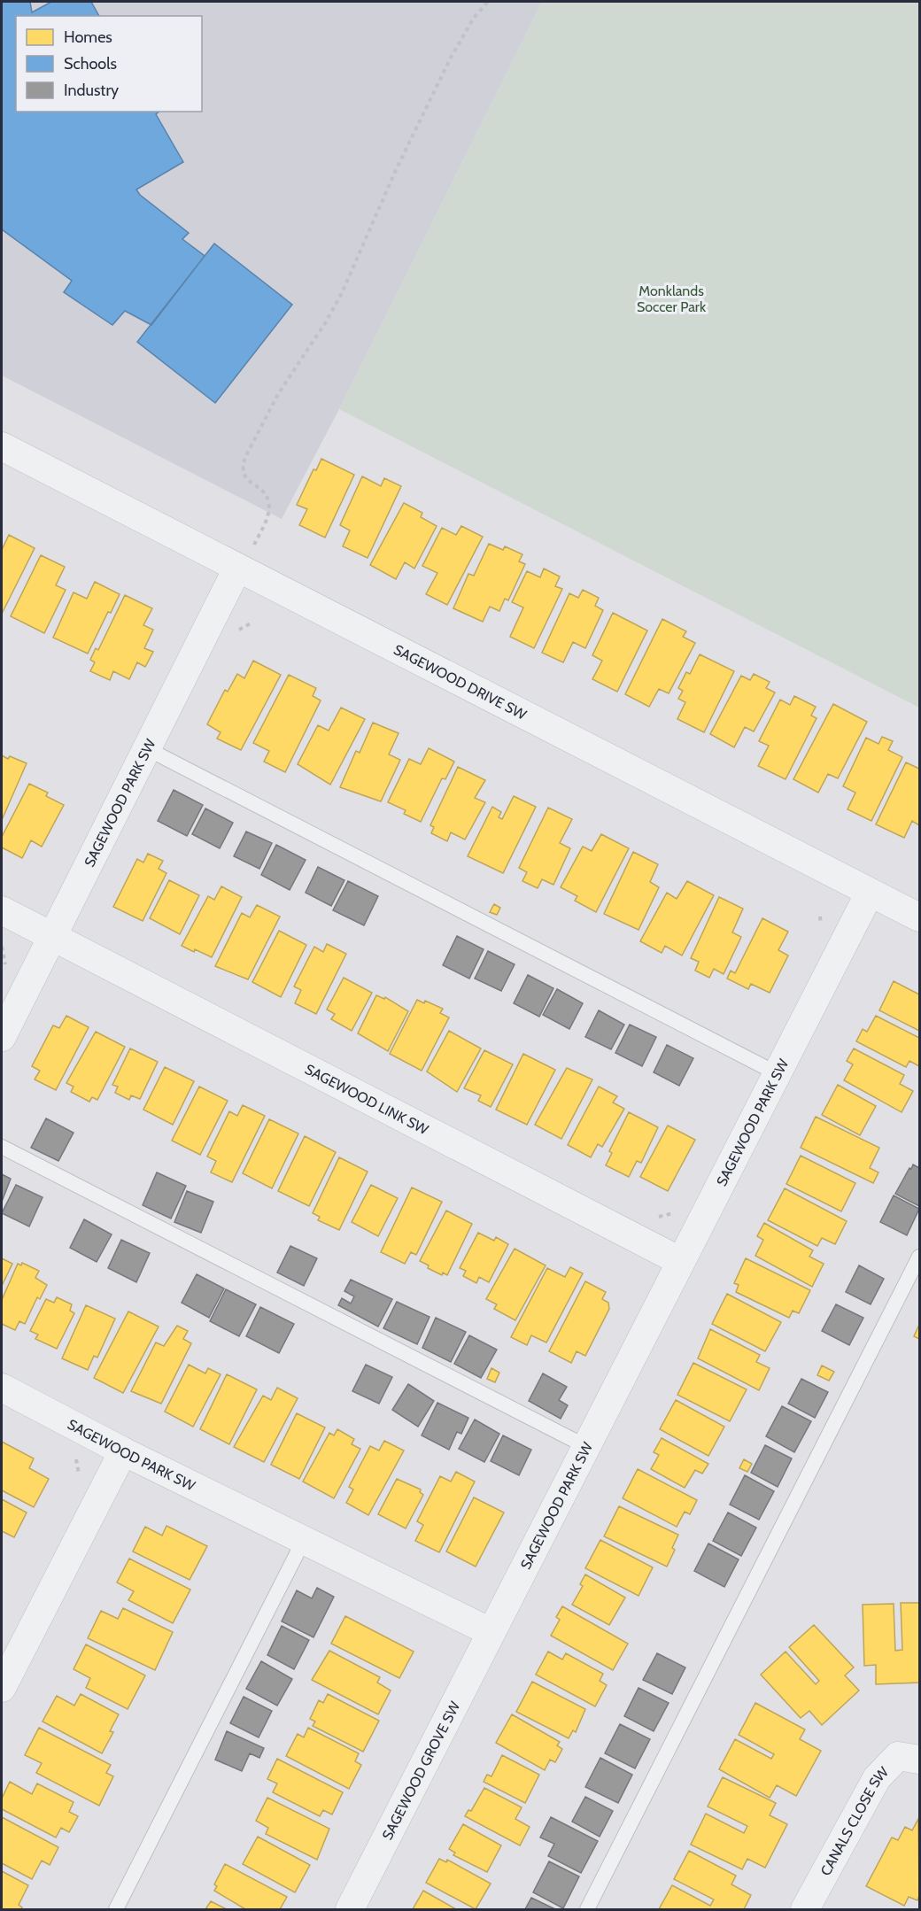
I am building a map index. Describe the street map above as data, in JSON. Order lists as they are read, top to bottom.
{
  "streets": {
    "street": [
      "SAGEWOOD DRIVE SW",
      "SAGEWOOD PARK SW",
      "SAGEWOOD LINK SW",
      "SAGEWOOD GROVE SW",
      "CANALS CLOSE SW"
    ]
  },
  "crossings": [
    ["SAGEWOOD DRIVE SW", "SAGEWOOD PARK SW"],
    ["SAGEWOOD PARK SW", "SAGEWOOD LINK SW"],
    ["SAGEWOOD PARK SW", "SAGEWOOD GROVE SW"]
  ],
  "parks": ["Monklands Soccer Park"],
  "legend": ["Homes", "Schools", "Industry"]
}
